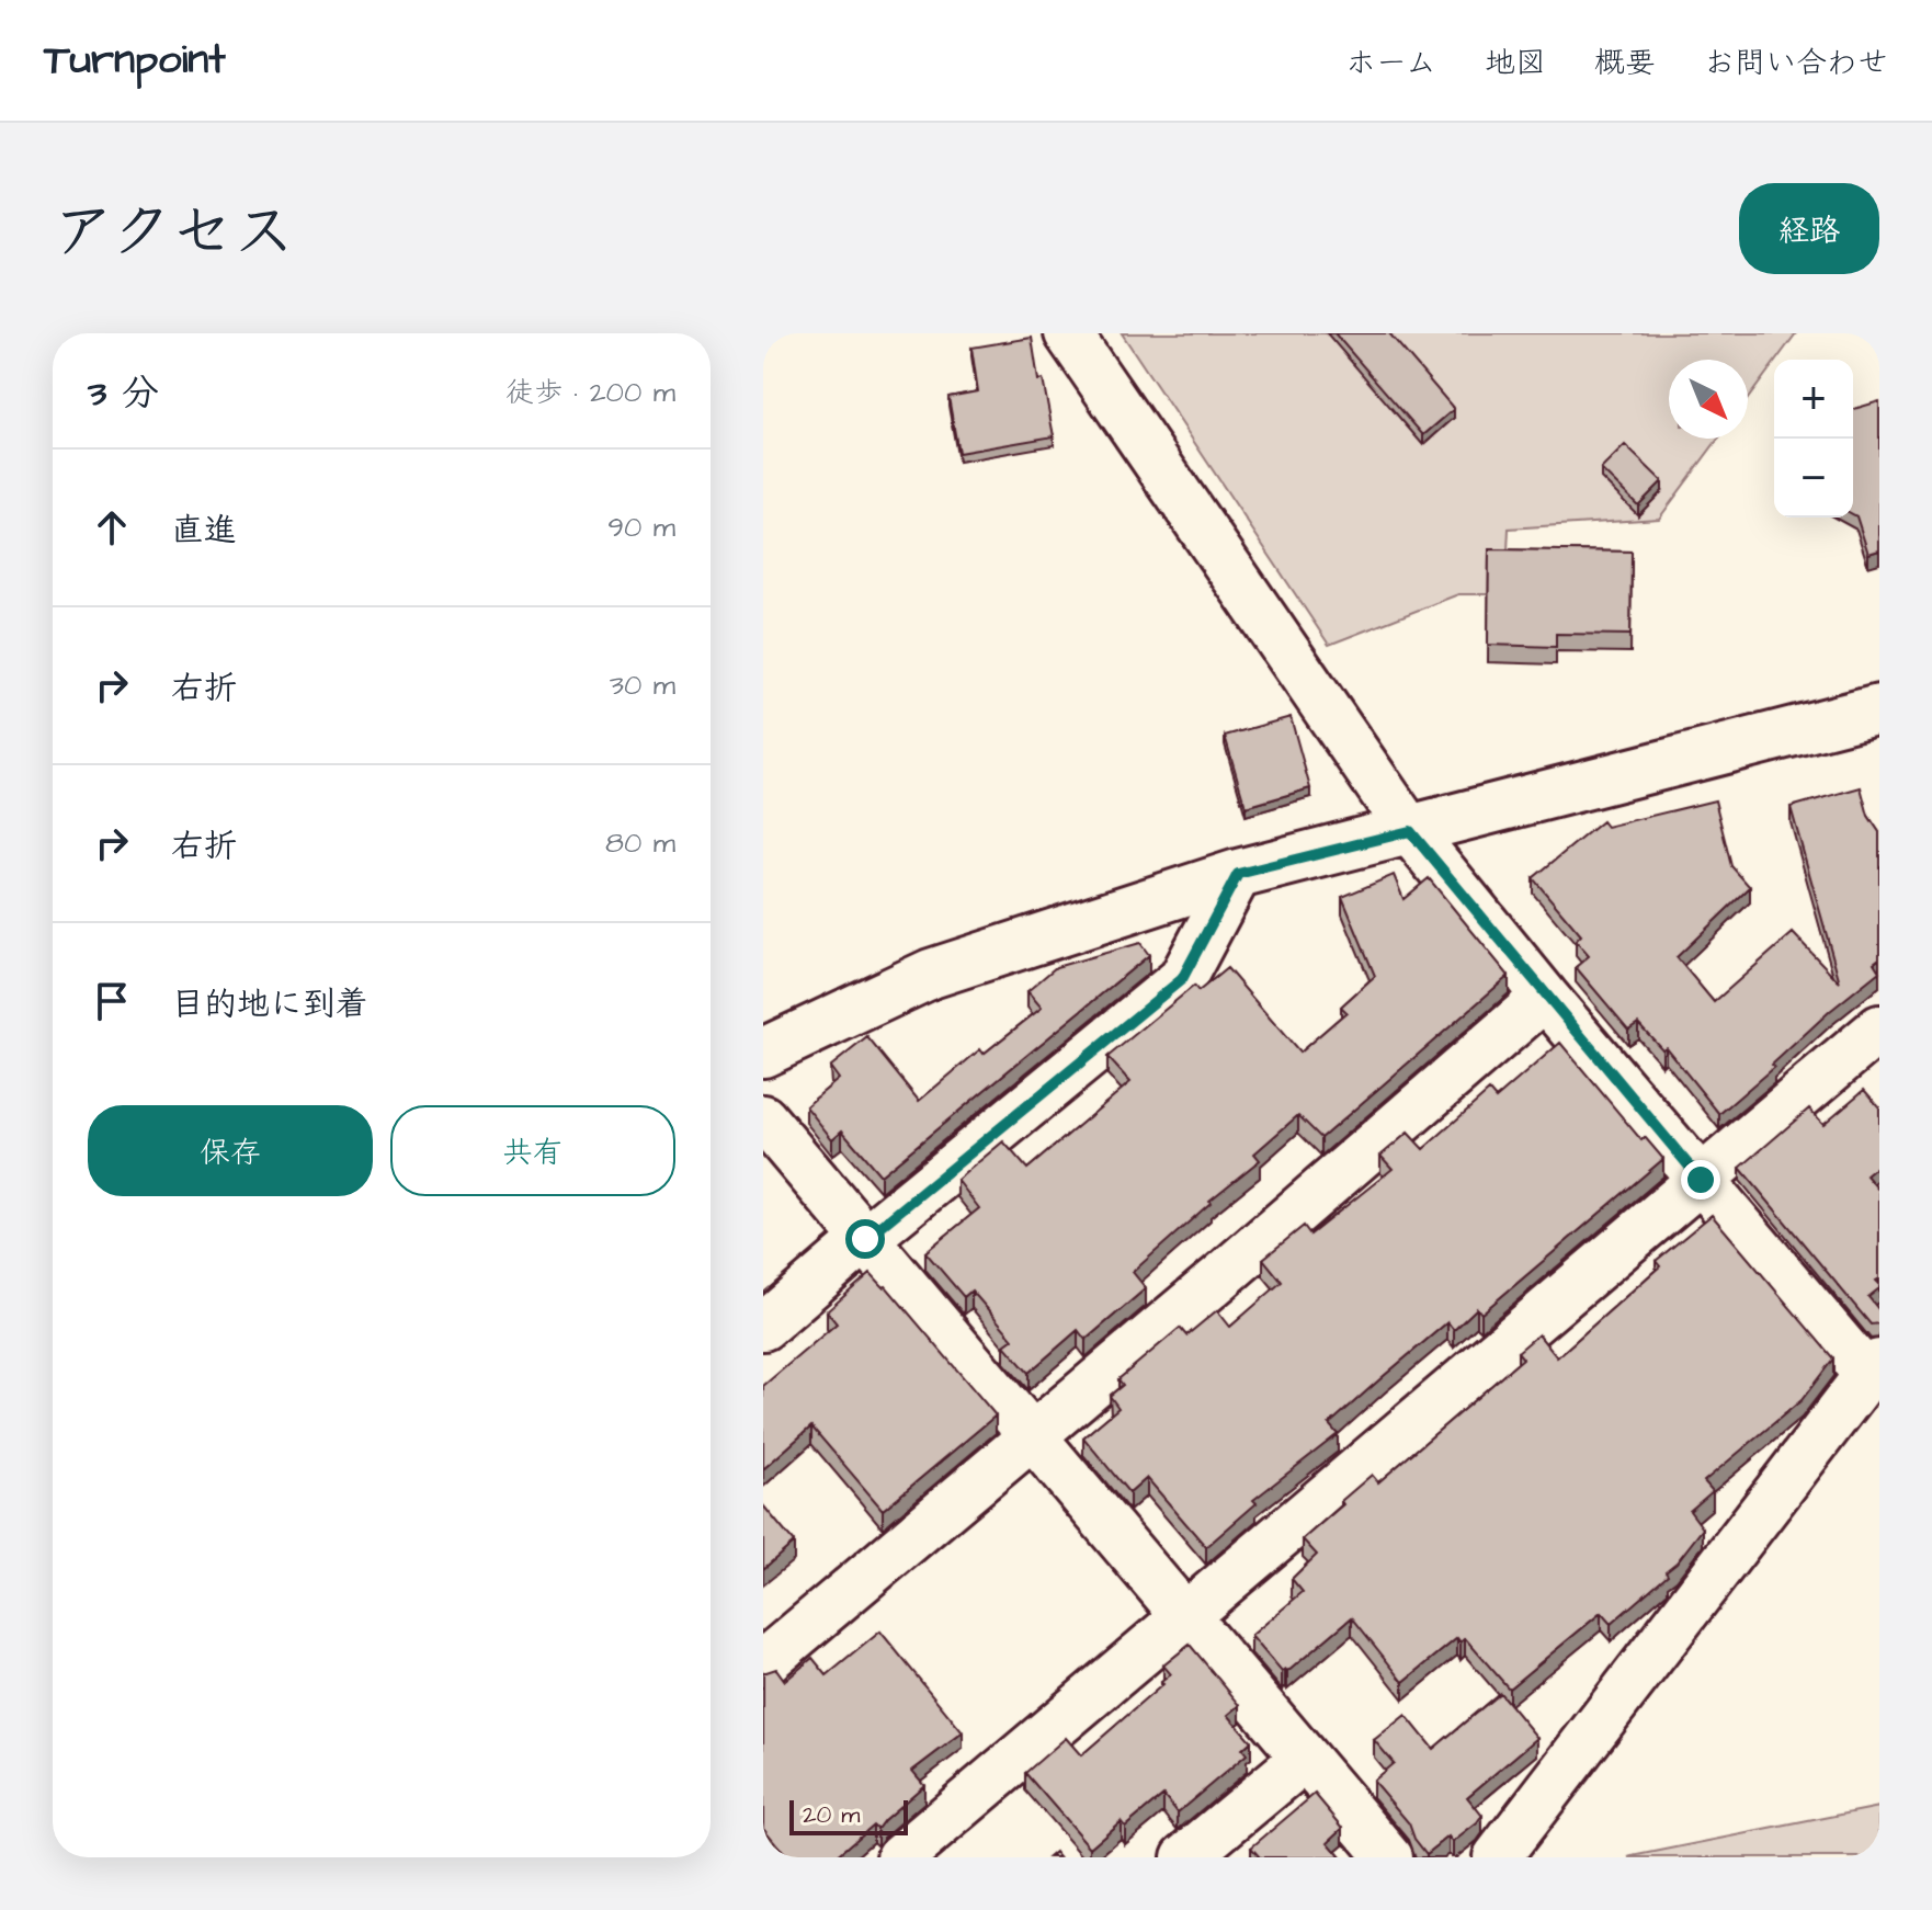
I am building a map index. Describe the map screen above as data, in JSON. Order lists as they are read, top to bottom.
{
  "scale_bar": "20 m",
  "north": "bottom right",
  "page": {
    "header": "Turnpoint",
    "nav": [
      "ホーム",
      "地図",
      "概要",
      "お問い合わせ"
    ],
    "title": "アクセス",
    "buttons": [
      "経路",
      ["保存", "共有"]
    ],
    "heading": ["3 分", "徒歩 · 200 m"],
    "map_buttons": ["+", "−"],
    "list": [
      ["直進", "90 m"],
      ["右折", "30 m"],
      ["右折", "80 m"],
      "目的地に到着"
    ],
    "scale": "20 m"
  }
}
